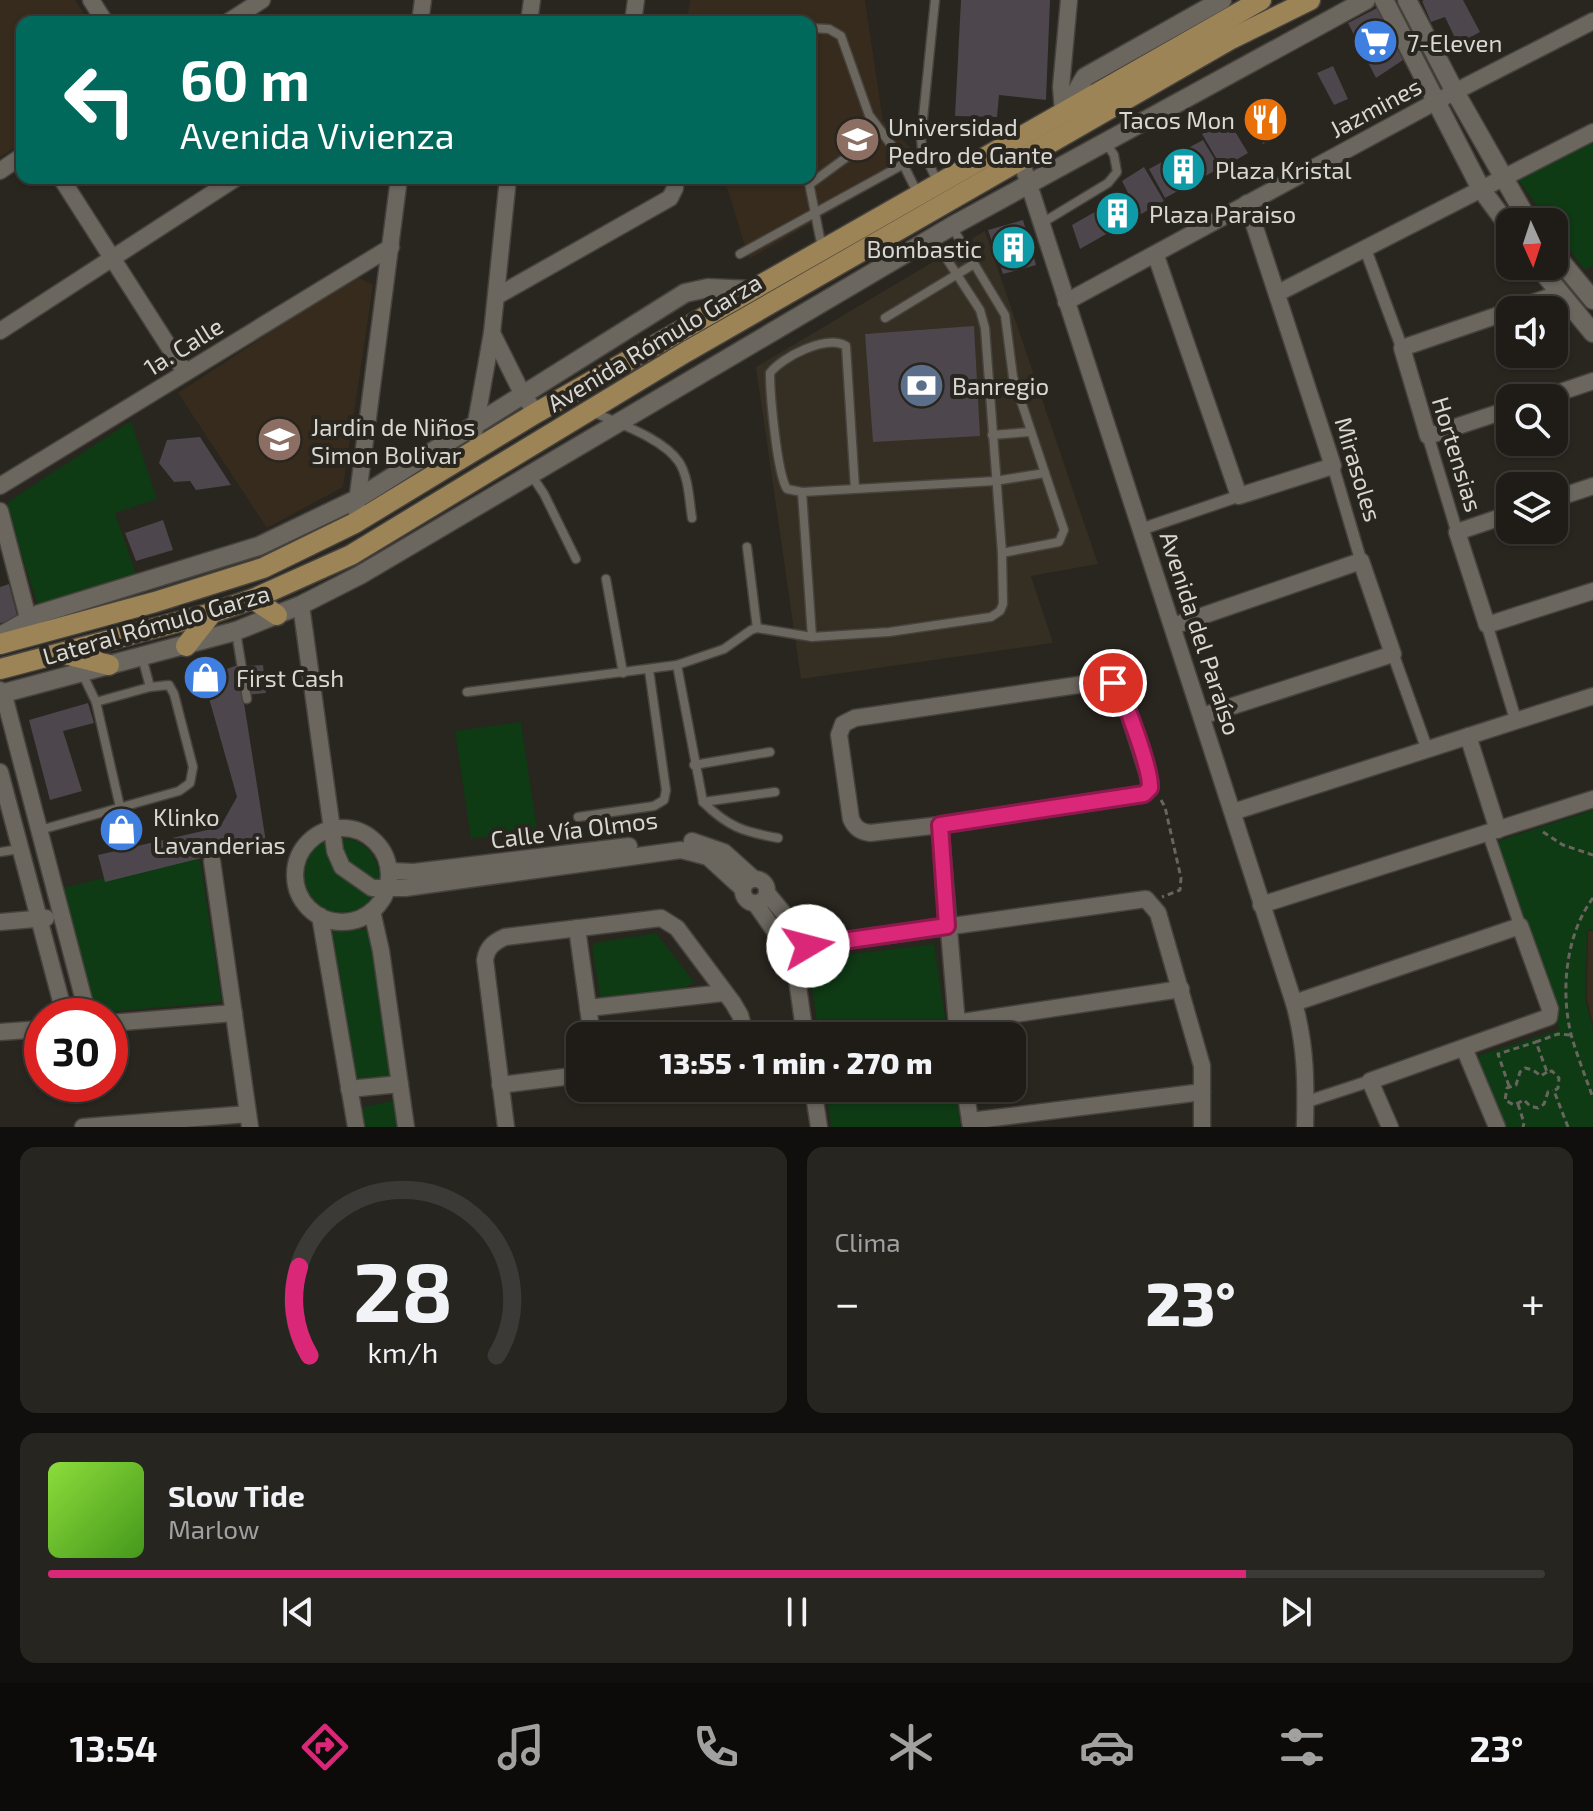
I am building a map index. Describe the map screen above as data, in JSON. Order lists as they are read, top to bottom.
{
  "streets": {
    "main road": ["Avenida Rómulo Garza"],
    "street": [
      "Jazmines",
      "1a. Calle",
      "Hortensias",
      "Mirasoles",
      "Lateral Rómulo Garza",
      "Avenida del Paraíso",
      "Calle Vía Olmos"
    ]
  },
  "crossings": [
    ["Jazmines", "Mirasoles"],
    ["Jazmines", "Avenida del Paraíso"],
    ["Avenida Rómulo Garza", "Lateral Rómulo Garza"],
    ["Avenida Rómulo Garza", "Avenida del Paraíso"],
    ["Lateral Rómulo Garza", "Avenida del Paraíso"]
  ],
  "places": {
    "supermarket": ["7-Eleven"],
    "restaurant": ["Tacos Mon"],
    "school or university": ["Universidad Pedro de Gante", "Jardin de Niños Simon Bolivar"],
    "building": ["Plaza Kristal", "Plaza Paraiso", "Bombastic"],
    "bank": ["Banregio"],
    "shop": ["First Cash", "Klinko Lavanderias"]
  },
  "north": "bottom",
  "page": {
    "turn": ["60 m", "Avenida Vivienza"],
    "limit": "30",
    "trip": "13:55 · 1 min · 270 m",
    "tile": "Clima",
    "heat": ["−", "23°", "+"],
    "song": ["Slow Tide", "Marlow"],
    "tabs": ["13:54", "23°"],
    "gauge": ["28", "km/h"]
  }
}
